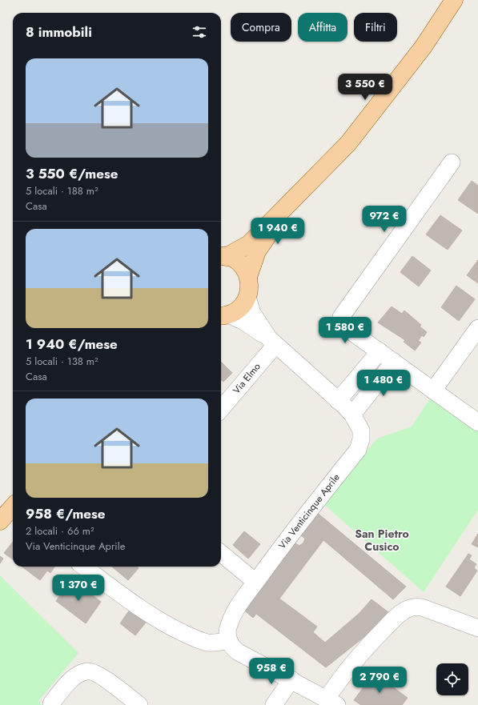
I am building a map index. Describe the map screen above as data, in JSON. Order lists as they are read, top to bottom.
{
  "streets": {
    "street": ["Via Elmo", "Via Venticinque Aprile"]
  },
  "crossings": [
    ["Via Elmo", "Via Venticinque Aprile"]
  ],
  "districts": ["San Pietro Cusico"],
  "page": {
    "chip": ["Compra", "Affitta", "Filtri"],
    "heading": "8 immobili",
    "list": [
      {
        "name": "3 550 €/mese",
        "note": "5 locali · 188 m² · Casa"
      },
      {
        "name": "1 940 €/mese",
        "note": "5 locali · 138 m² · Casa"
      },
      {
        "name": "958 €/mese",
        "note": "2 locali · 66 m² · Via Venticinque Aprile"
      }
    ],
    "price": [
      "3 550 €",
      "972 €",
      "1 940 €",
      "1 580 €",
      "1 480 €",
      "1 370 €",
      "958 €",
      "2 790 €"
    ]
  }
}
